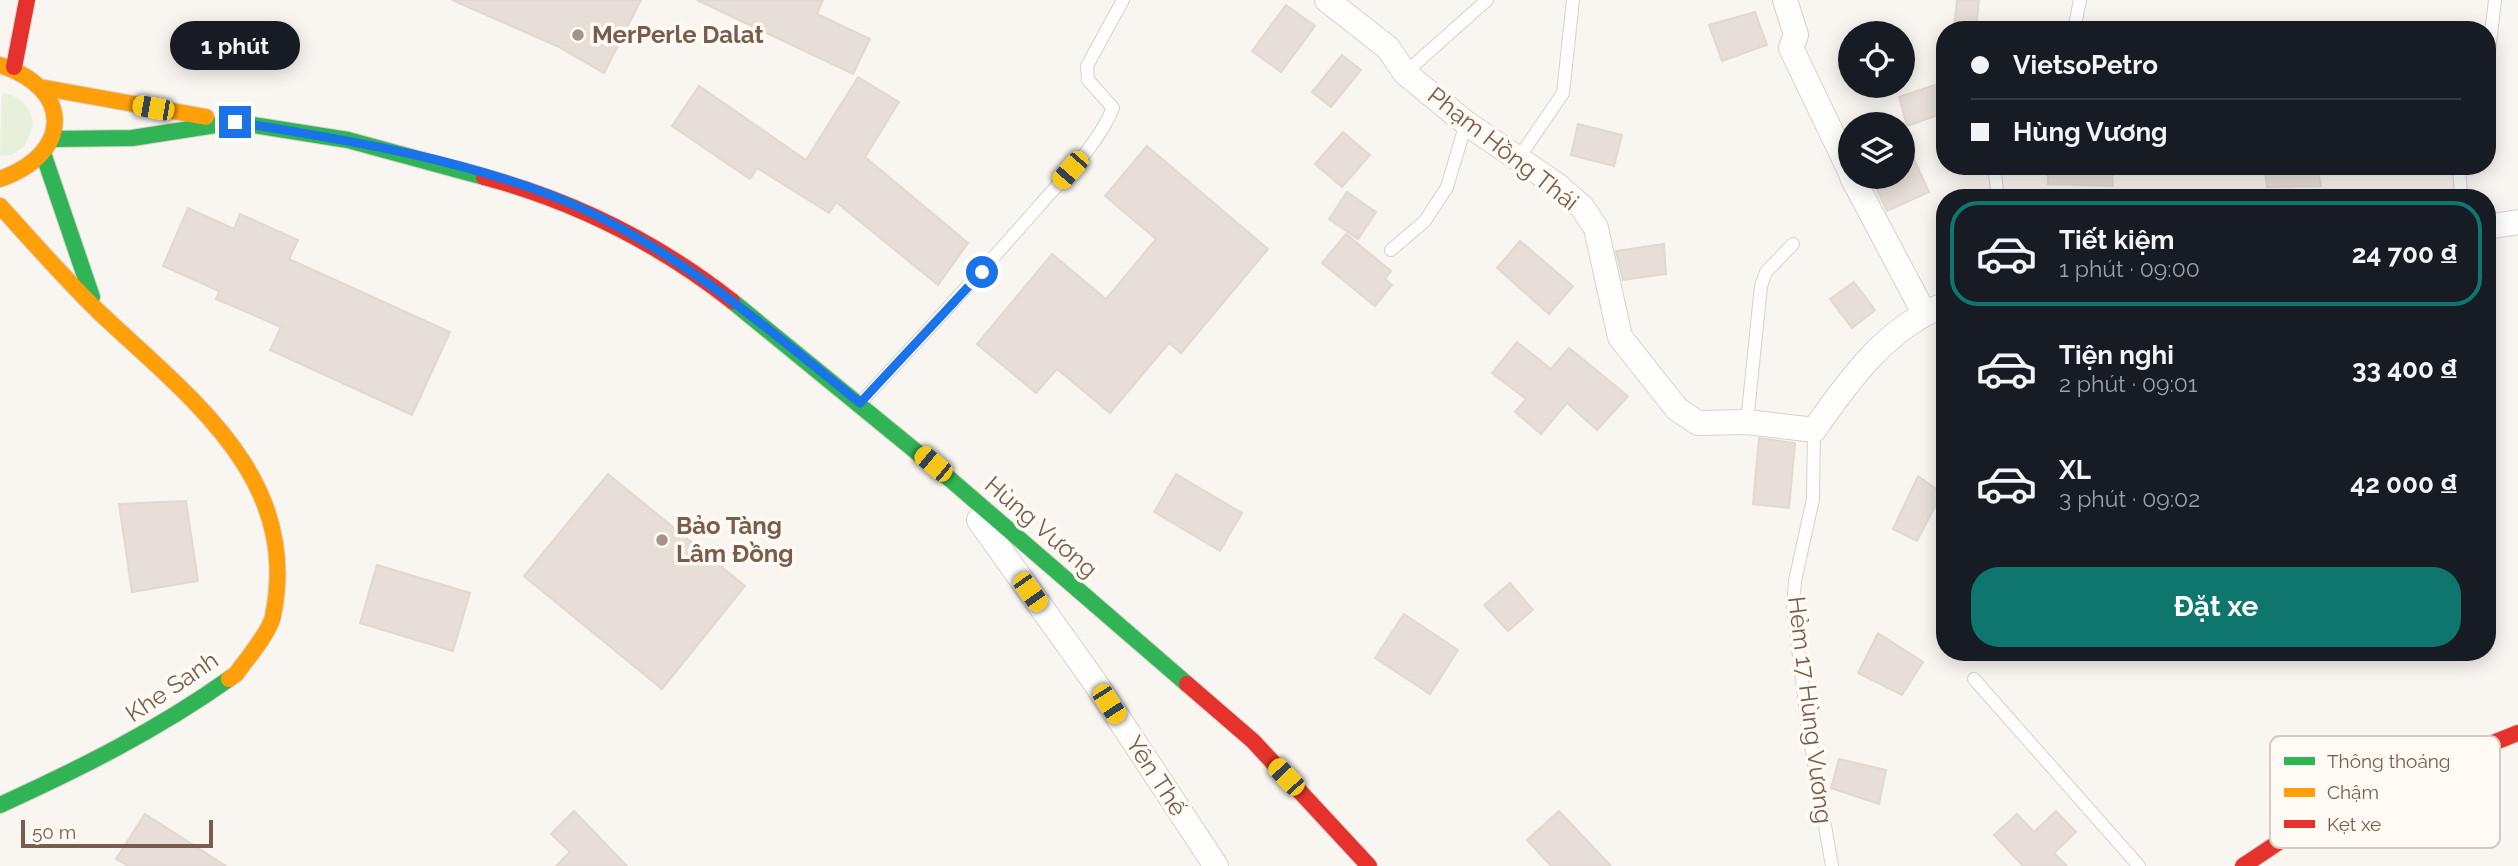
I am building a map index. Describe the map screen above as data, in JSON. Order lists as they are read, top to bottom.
{
  "streets": {
    "main road": ["Hùng Vương", "Khe Sanh"],
    "street": ["Phạm Hồng Thái", "Yên Thế"],
    "lane": ["Hẻm 17 Hùng Vương"]
  },
  "crossings": [
    ["Phạm Hồng Thái", "Hẻm 17 Hùng Vương"],
    ["Hùng Vương", "Yên Thế"]
  ],
  "places": ["MerPerle Dalat", "Bảo Tàng Lâm Đồng"],
  "legend": ["Thông thoáng", "Chậm", "Kẹt xe"],
  "scale_bar": "50 m",
  "page": {
    "bubble": "1 phút",
    "banner": ["VietsoPetro", "Hùng Vương"],
    "list": [
      {
        "name": "Tiết kiệm",
        "note": "1 phút · 09:00",
        "value": "24 700 ₫"
      },
      {
        "name": "Tiện nghi",
        "note": "2 phút · 09:01",
        "value": "33 400 ₫"
      },
      {
        "name": "XL",
        "note": "3 phút · 09:02",
        "value": "42 000 ₫"
      }
    ],
    "buttons": "Đặt xe",
    "scale": "50 m"
  }
}
